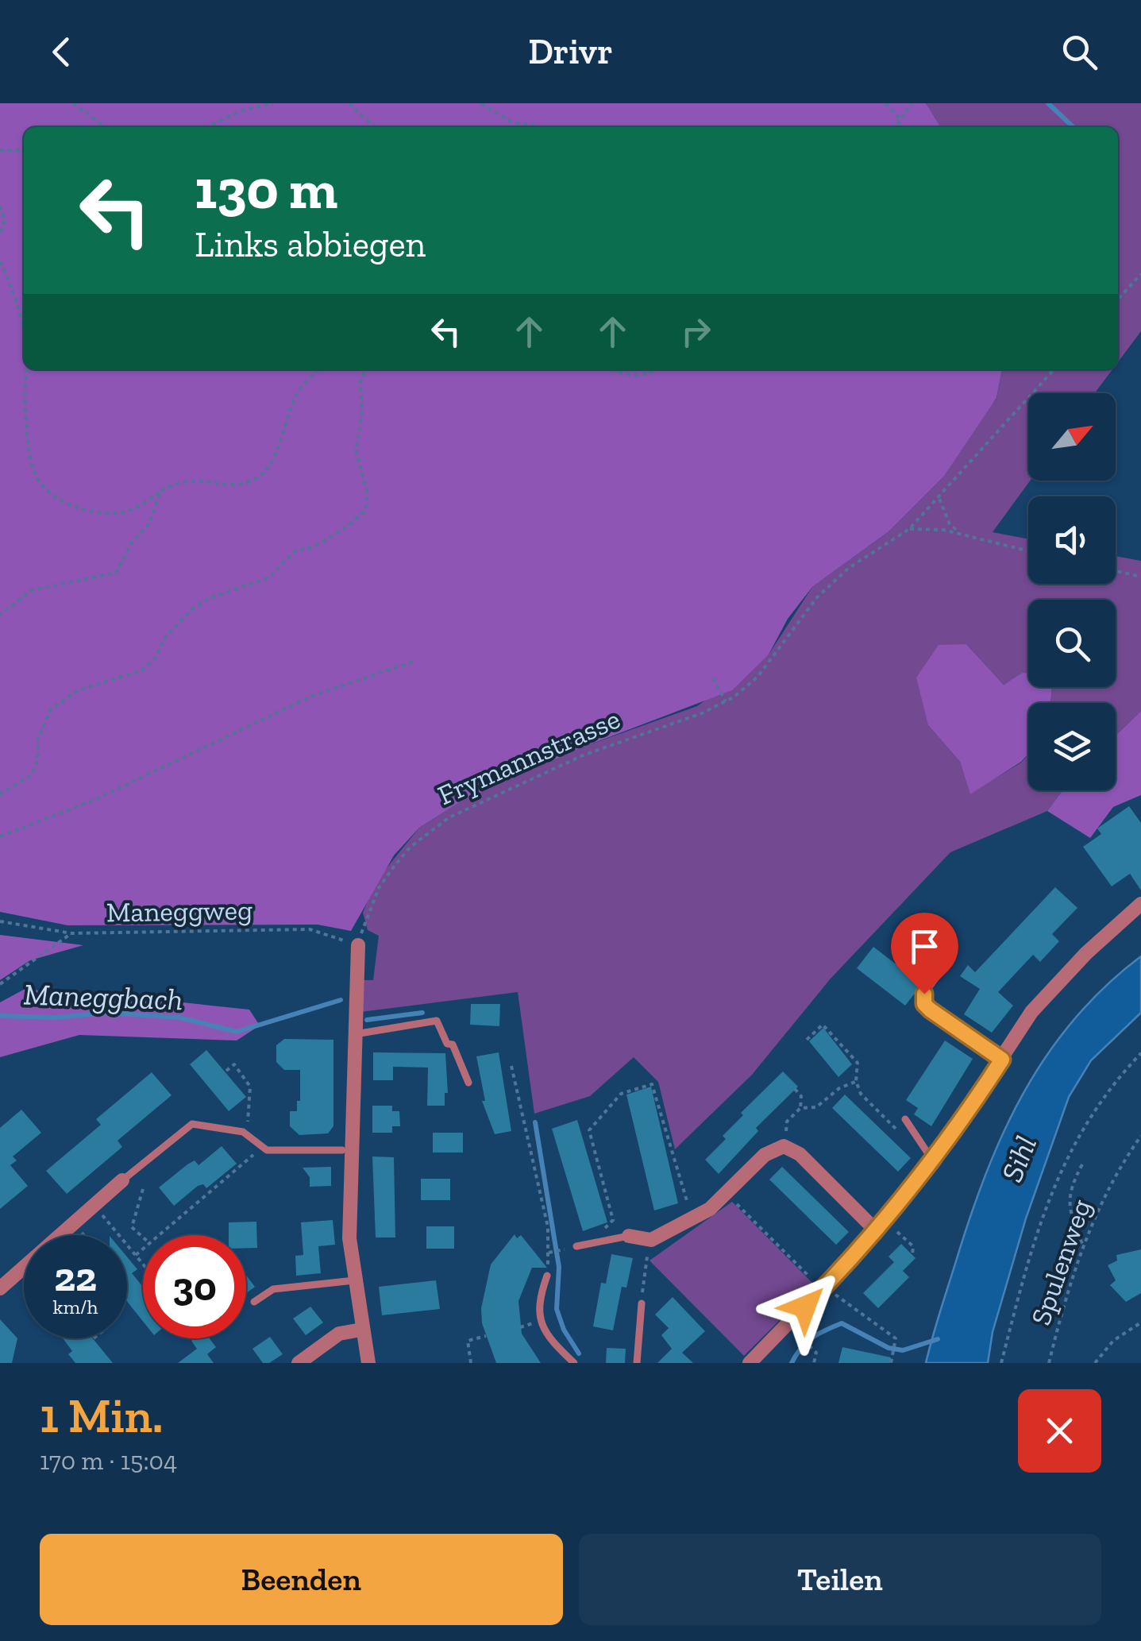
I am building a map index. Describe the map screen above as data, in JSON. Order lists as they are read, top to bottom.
{
  "streets": {
    "path": ["Frymannstrasse", "Maneggweg", "Spulenweg"]
  },
  "crossings": [
    ["Frymannstrasse", "Maneggweg"]
  ],
  "water": ["Maneggbach", "Sihl"],
  "north": "top right",
  "page": {
    "header": "Drivr",
    "turn": ["130 m", "Links abbiegen"],
    "speed": "22 km/h",
    "limit": "30",
    "heading": ["1 Min.", "170 m · 15:04"],
    "buttons": ["Beenden", "Teilen"]
  }
}
